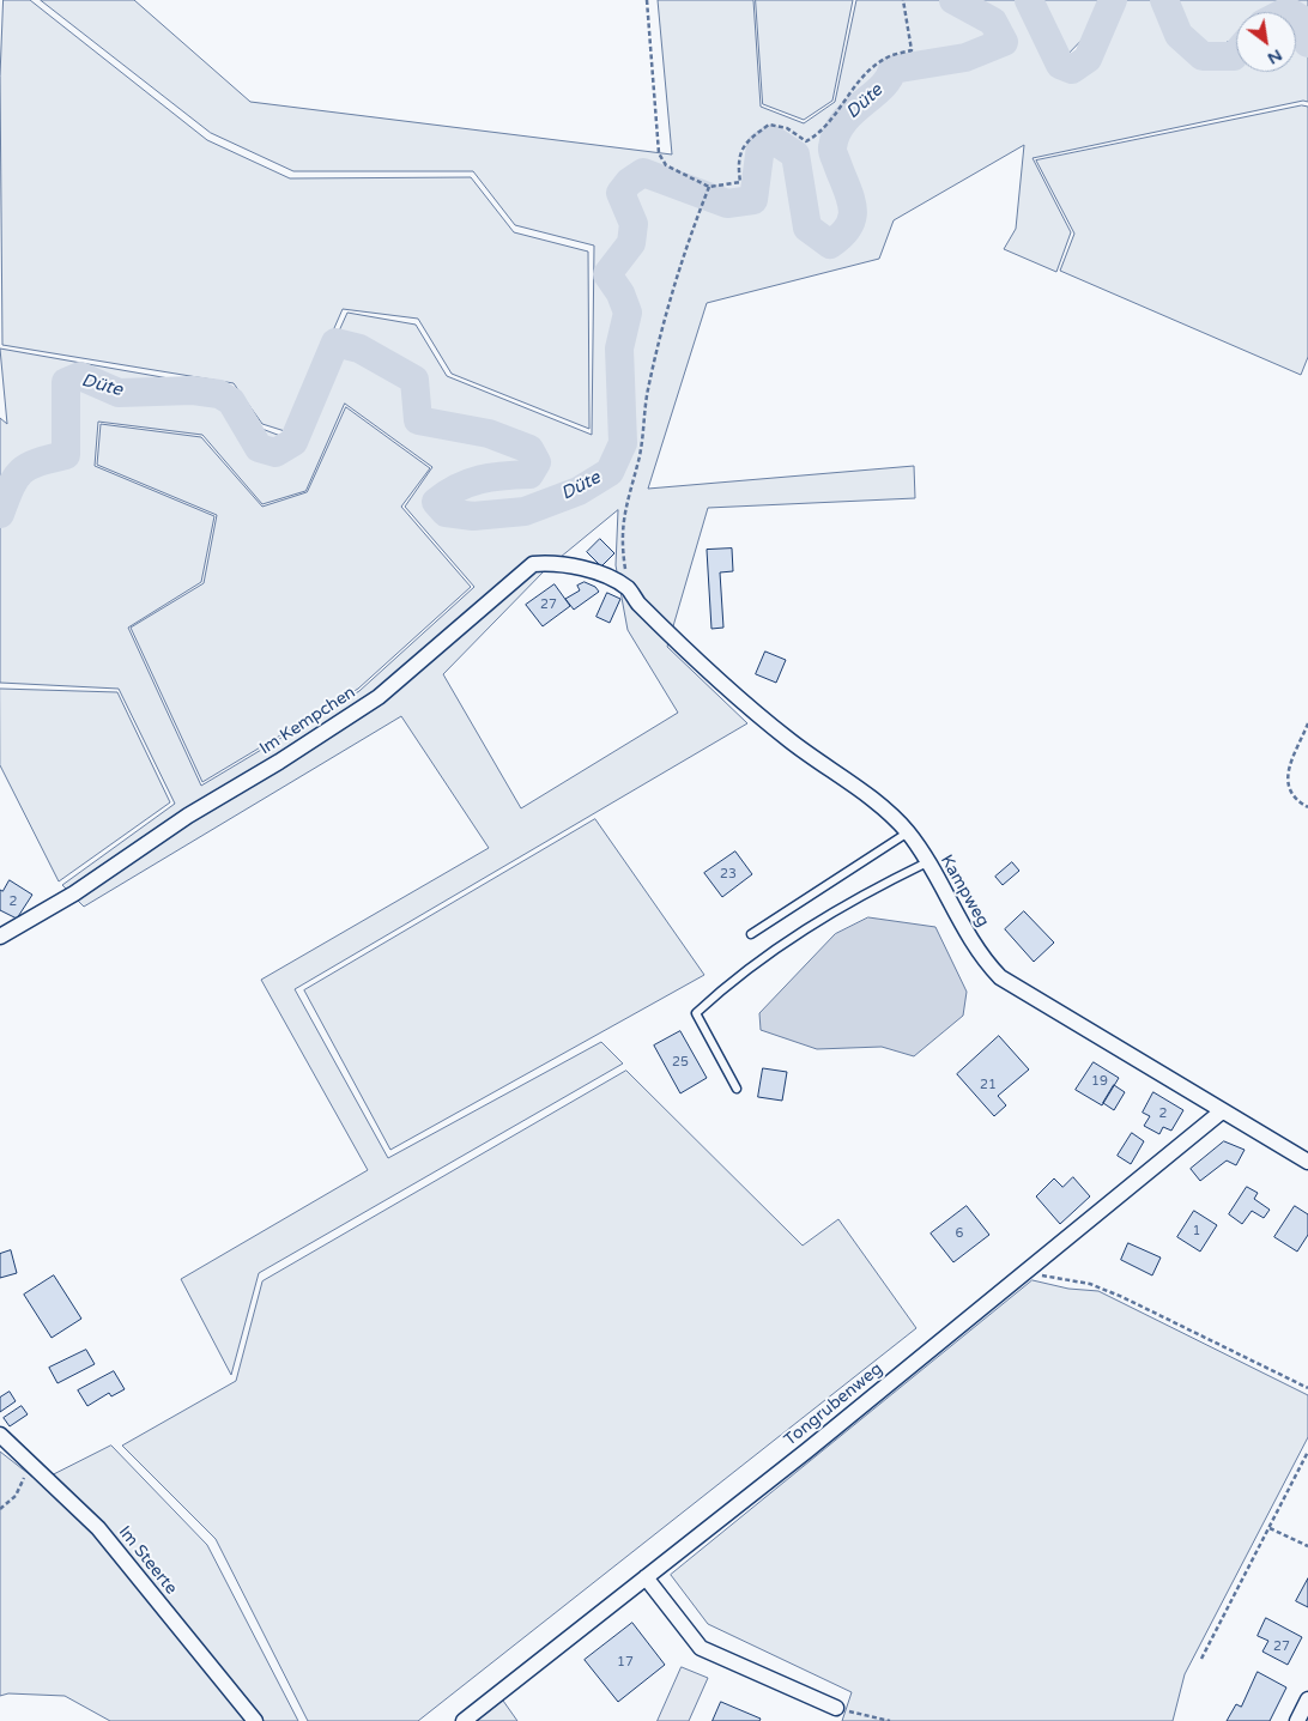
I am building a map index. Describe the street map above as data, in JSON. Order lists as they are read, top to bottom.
{
  "streets": {
    "street": [
      "Im Kempchen",
      "Kampweg",
      "Tongrubenweg",
      "Im Steerte"
    ]
  },
  "crossings": [
    ["Im Kempchen", "Kampweg"],
    ["Kampweg", "Tongrubenweg"]
  ],
  "water": ["Düte"],
  "house_numbers": [
    "27",
    "23",
    "2",
    "25",
    "19",
    "21",
    "2",
    "1",
    "6",
    "27",
    "17"
  ],
  "north": "bottom right"
}
